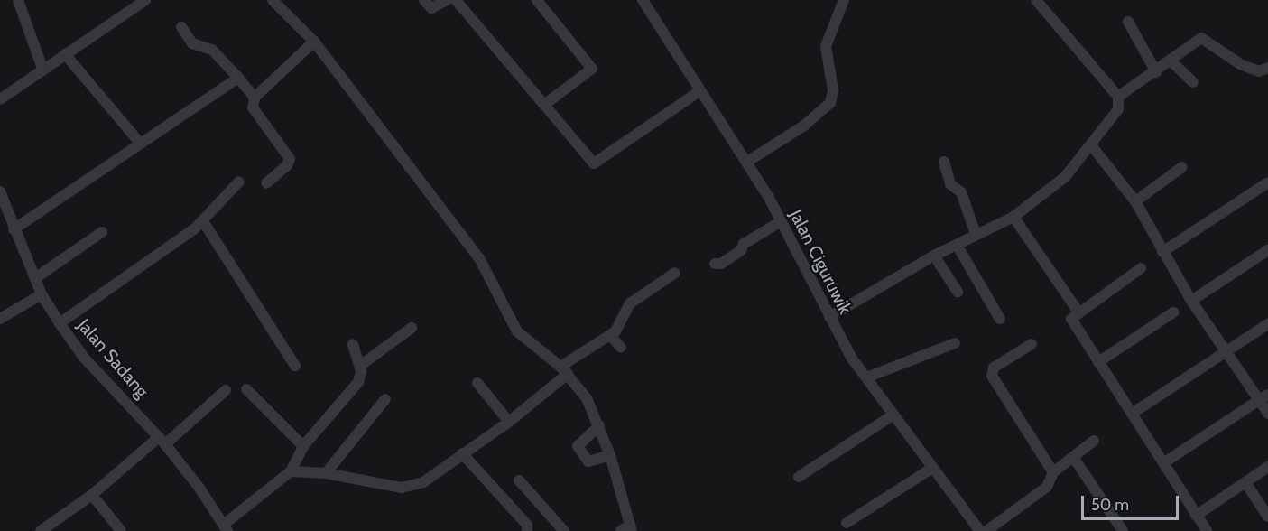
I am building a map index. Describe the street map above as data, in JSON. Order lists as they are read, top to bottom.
{
  "streets": {
    "street": ["Jalan Ciguruwik", "Jalan Sadang"]
  },
  "scale_bar": "50 m"
}
